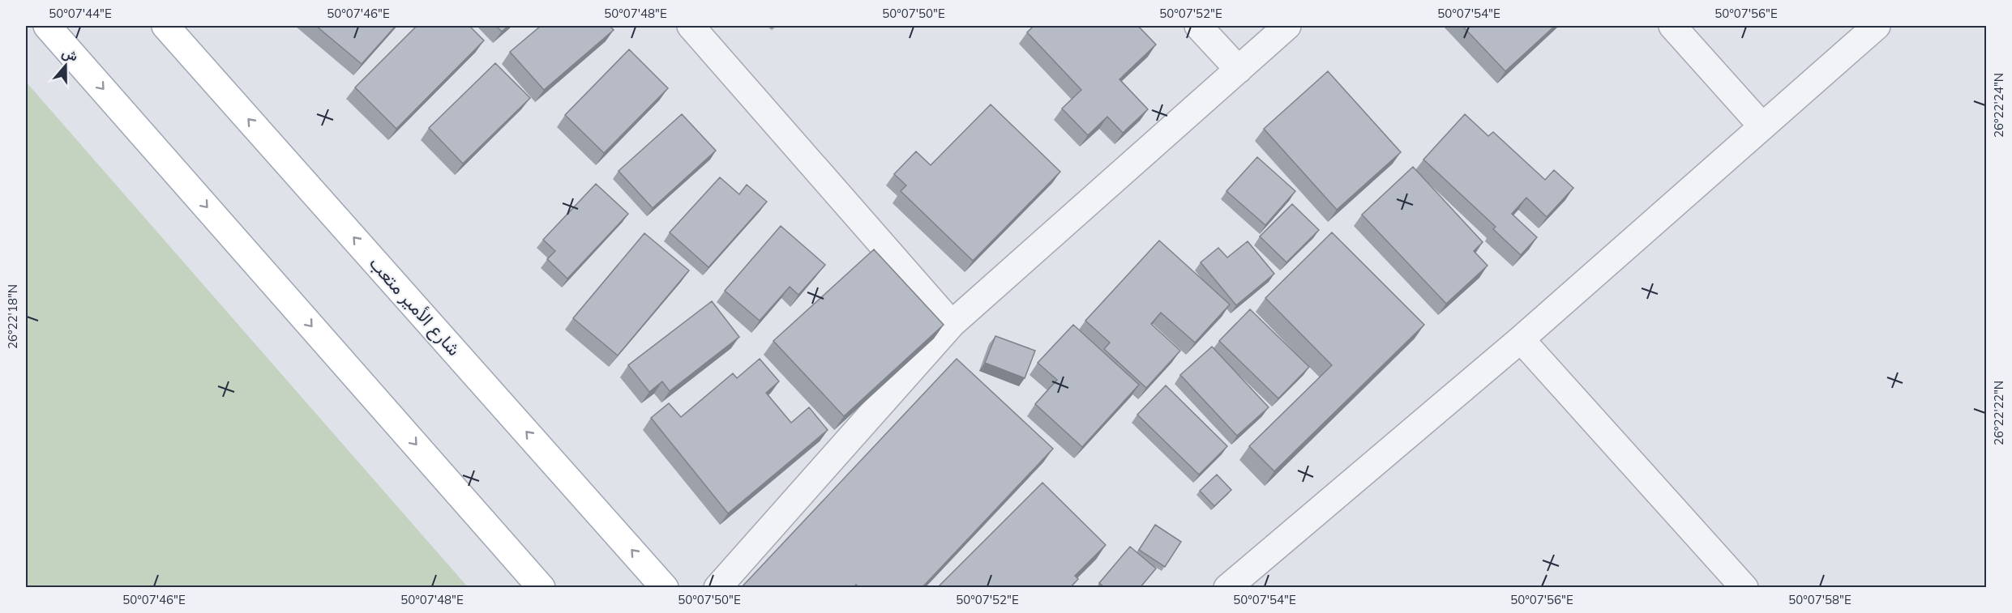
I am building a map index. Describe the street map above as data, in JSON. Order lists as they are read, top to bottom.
{
  "streets": {
    "main road": ["شارع الأمير متعب"]
  },
  "north": "top",
  "coordinates": [
    "50°07'44\"E",
    "50°07'46\"E",
    "50°07'48\"E",
    "50°07'50\"E",
    "50°07'52\"E",
    "50°07'54\"E",
    "50°07'56\"E",
    "26°22'24\"N",
    "26°22'18\"N",
    "26°22'22\"N",
    "50°07'58\"E"
  ]
}
